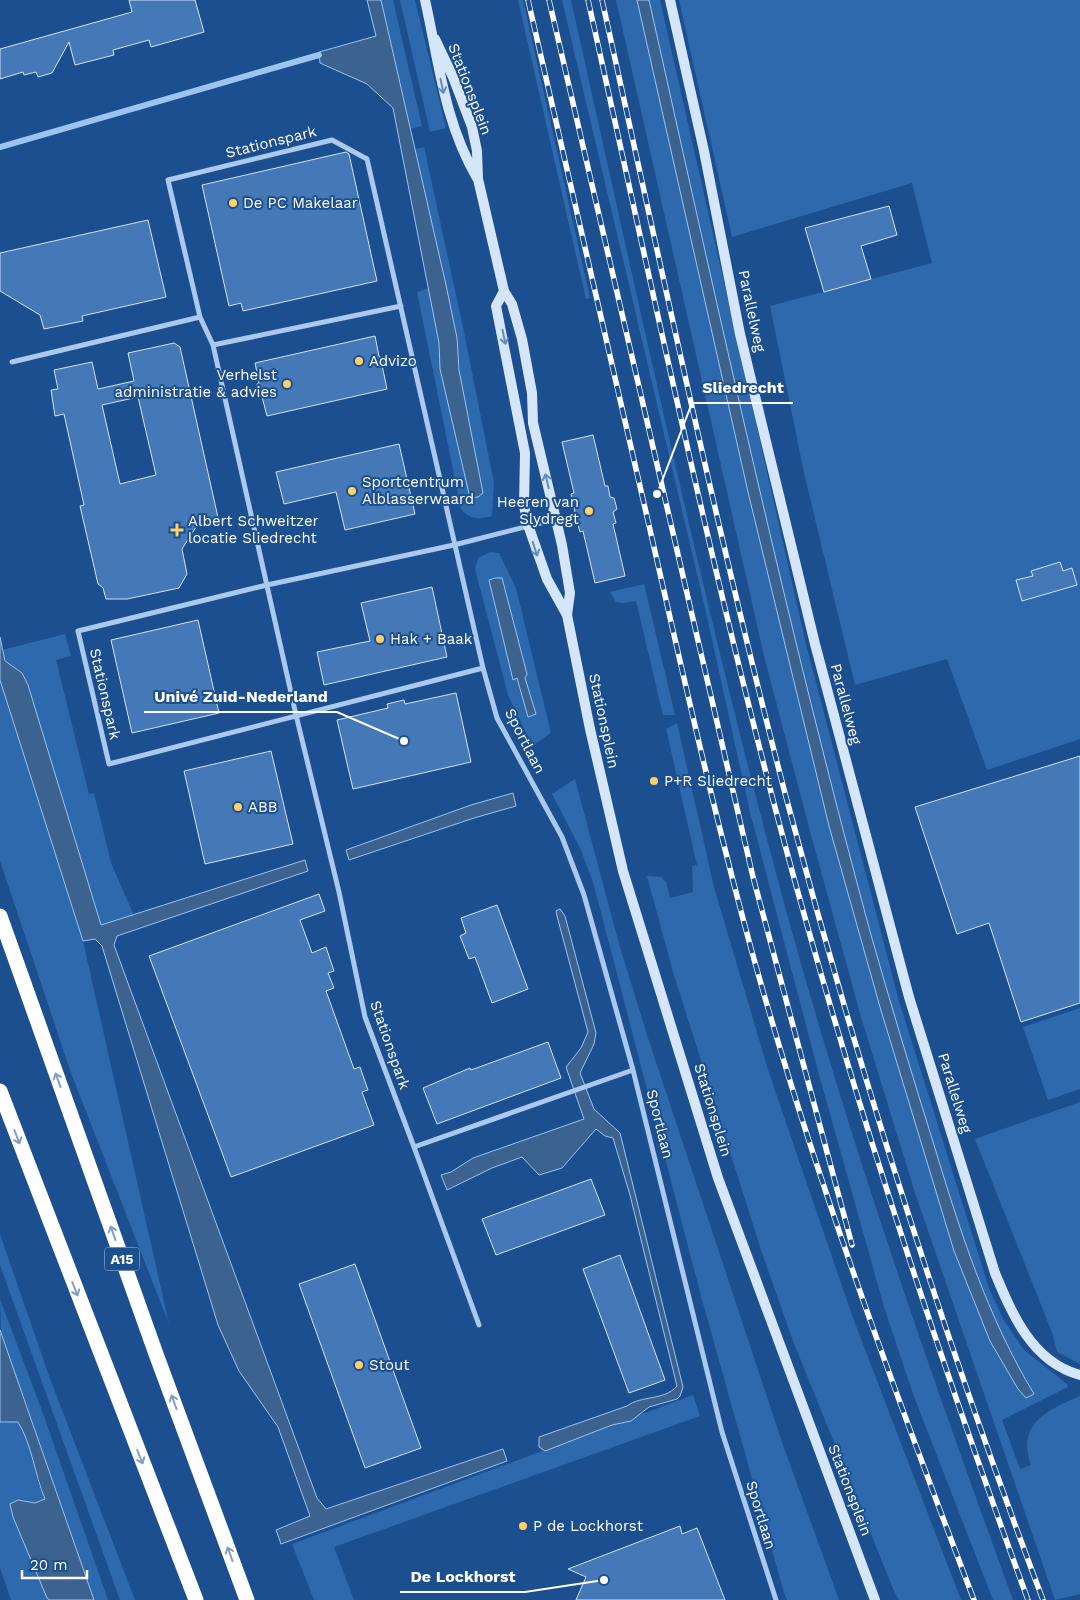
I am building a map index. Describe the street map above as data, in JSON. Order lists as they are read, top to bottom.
{
  "streets": {
    "highway": ["A15"],
    "main road": ["Stationsplein", "Parallelweg"],
    "street": ["Stationspark", "Sportlaan"]
  },
  "crossings": [
    ["Stationsplein", "Stationspark"],
    ["Stationspark", "Sportlaan"]
  ],
  "places": {
    "other": [
      "De PC Makelaar",
      "Advizo",
      "Verhelst administratie & advies",
      "Sportcentrum Alblasserwaard",
      "Sliedrecht",
      "Heeren van Slydregt",
      "Hak + Baak",
      "Univé Zuid-Nederland",
      "P+R Sliedrecht",
      "ABB",
      "Stout",
      "P de Lockhorst",
      "De Lockhorst"
    ],
    "health": ["Albert Schweitzer locatie Sliedrecht"]
  },
  "scale_bar": "20 m"
}
